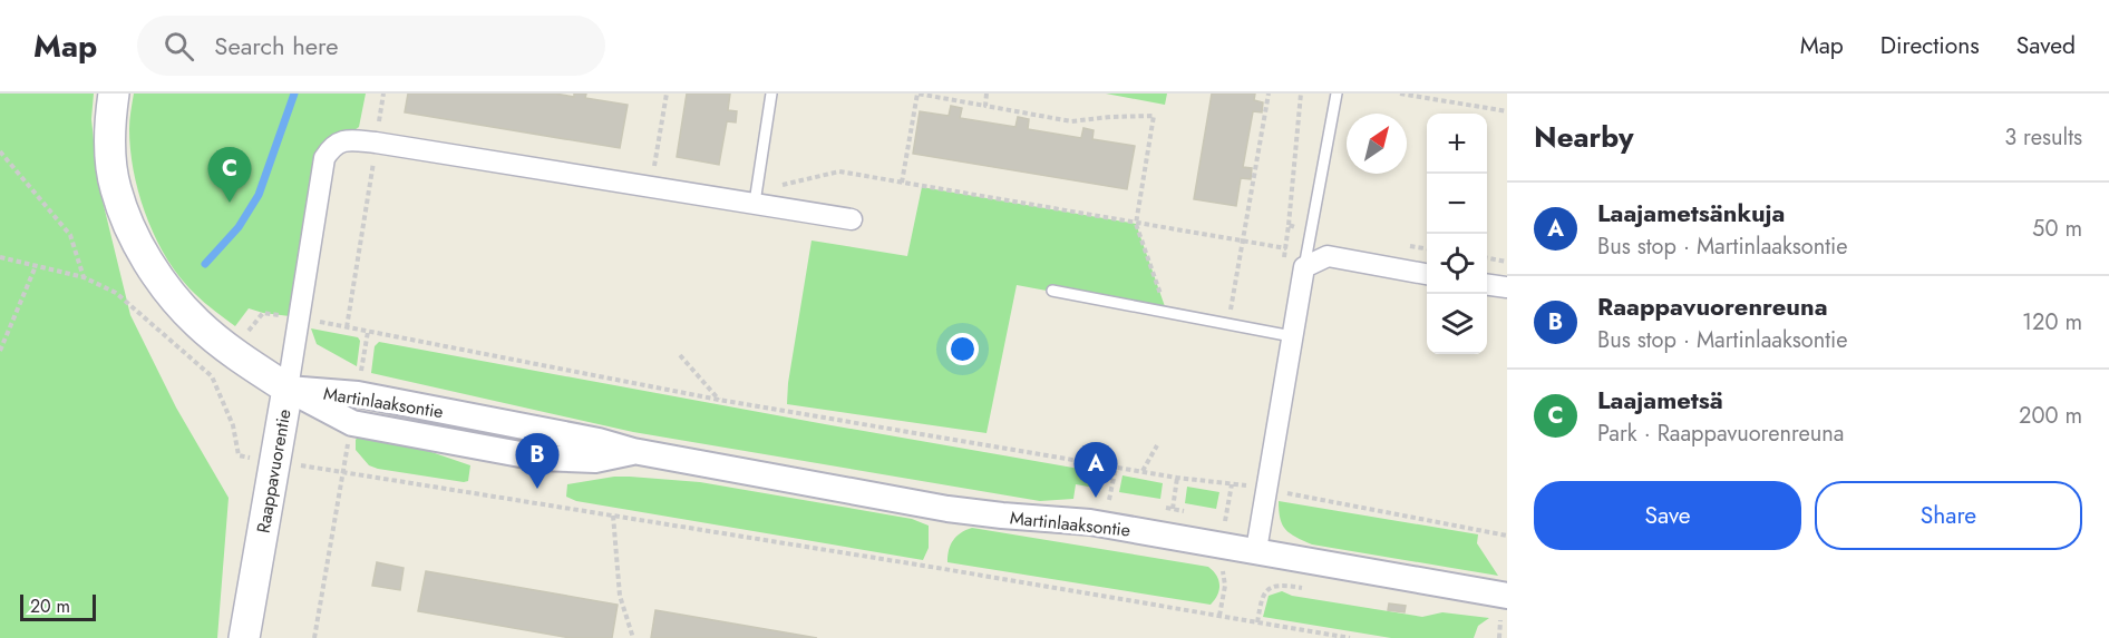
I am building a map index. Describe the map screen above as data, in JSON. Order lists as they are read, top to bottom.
{
  "streets": {
    "main road": ["Raappavuorentie"],
    "street": ["Martinlaaksontie"]
  },
  "crossings": [
    ["Martinlaaksontie", "Raappavuorentie"]
  ],
  "scale_bar": "20 m",
  "north": "top right",
  "page": {
    "header": "Map",
    "search": "Search here",
    "nav": ["Map", "Directions", "Saved"],
    "heading": ["Nearby", "3 results"],
    "map_buttons": ["+", "−"],
    "pins": ["C", "B", "A"],
    "list": [
      {
        "mark": "A",
        "name": "Laajametsänkuja",
        "note": "Bus stop · Martinlaaksontie",
        "value": "50 m"
      },
      {
        "mark": "B",
        "name": "Raappavuorenreuna",
        "note": "Bus stop · Martinlaaksontie",
        "value": "120 m"
      },
      {
        "mark": "C",
        "name": "Laajametsä",
        "note": "Park · Raappavuorenreuna",
        "value": "200 m"
      }
    ],
    "buttons": ["Save", "Share"],
    "scale": "20 m"
  }
}
